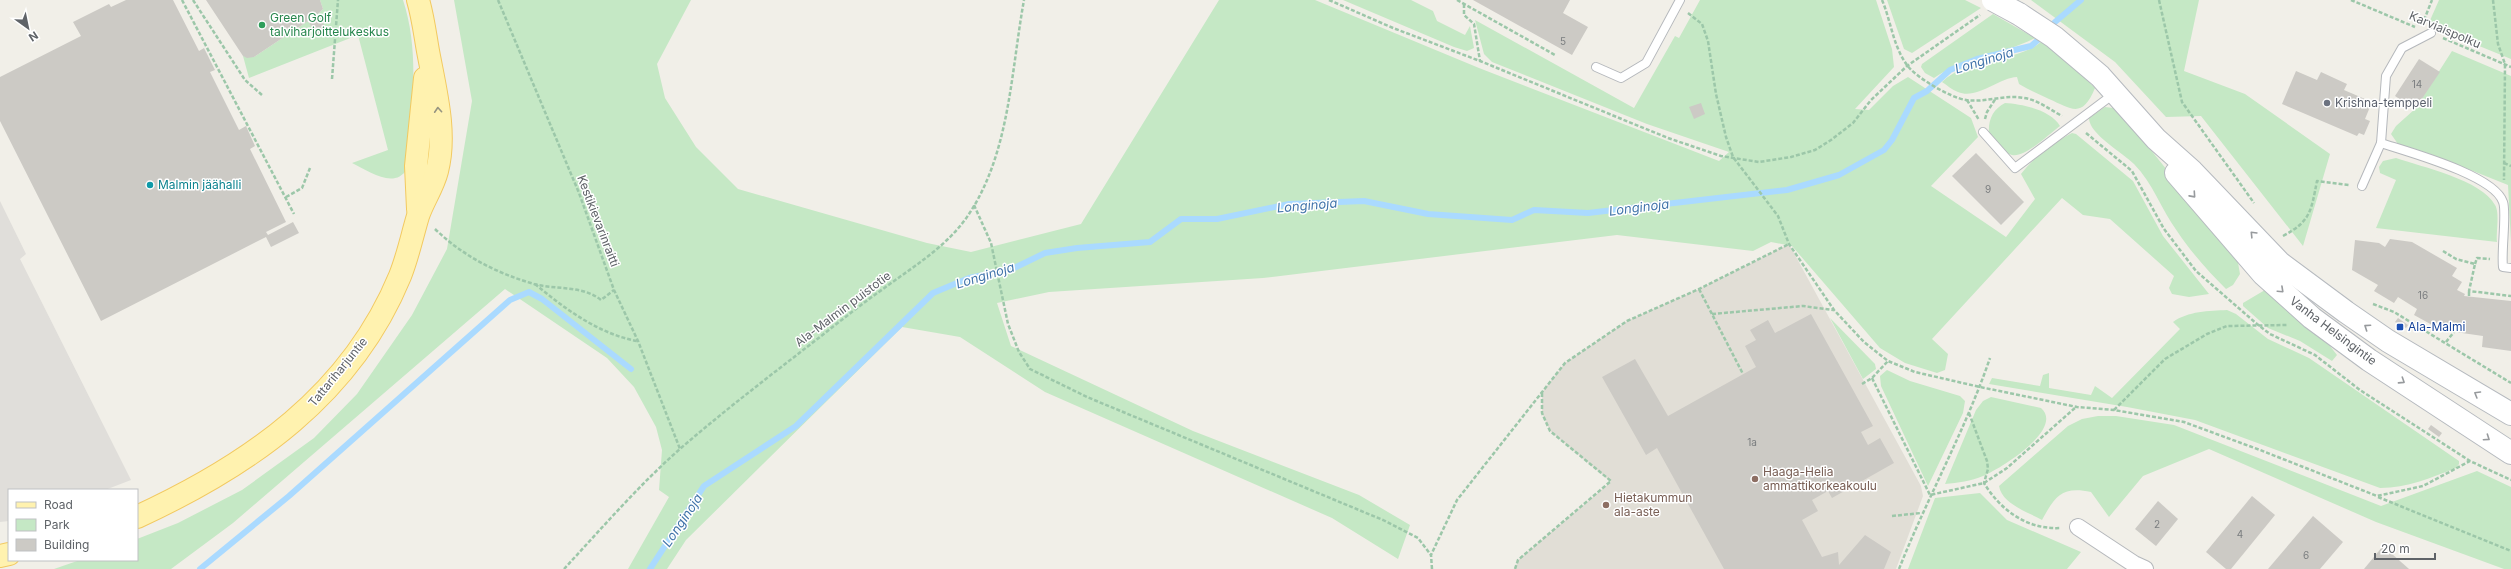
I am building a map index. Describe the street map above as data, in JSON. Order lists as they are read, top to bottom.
{
  "streets": {
    "main road": ["Vanha Helsingintie", "Tattariharjuntie"],
    "path": ["Karviaispolku", "Kestikievarinraitti", "Ala-Malmin puistotie"]
  },
  "crossings": [
    ["Kestikievarinraitti", "Ala-Malmin puistotie"]
  ],
  "water": ["Longinoja"],
  "places": {
    "other": [
      "Green Golf talviharjoittelukeskus",
      "Krishna-temppeli",
      "Malmin jäähalli",
      "Haaga-Helia ammattikorkeakoulu",
      "Hietakummun ala-aste"
    ],
    "transit": ["Ala-Malmi"]
  },
  "house_numbers": [
    "5",
    "14",
    "9",
    "16",
    "1a",
    "2",
    "4",
    "6"
  ],
  "legend": ["Road", "Park", "Building"],
  "scale_bar": "20 m",
  "north": "bottom right"
}
